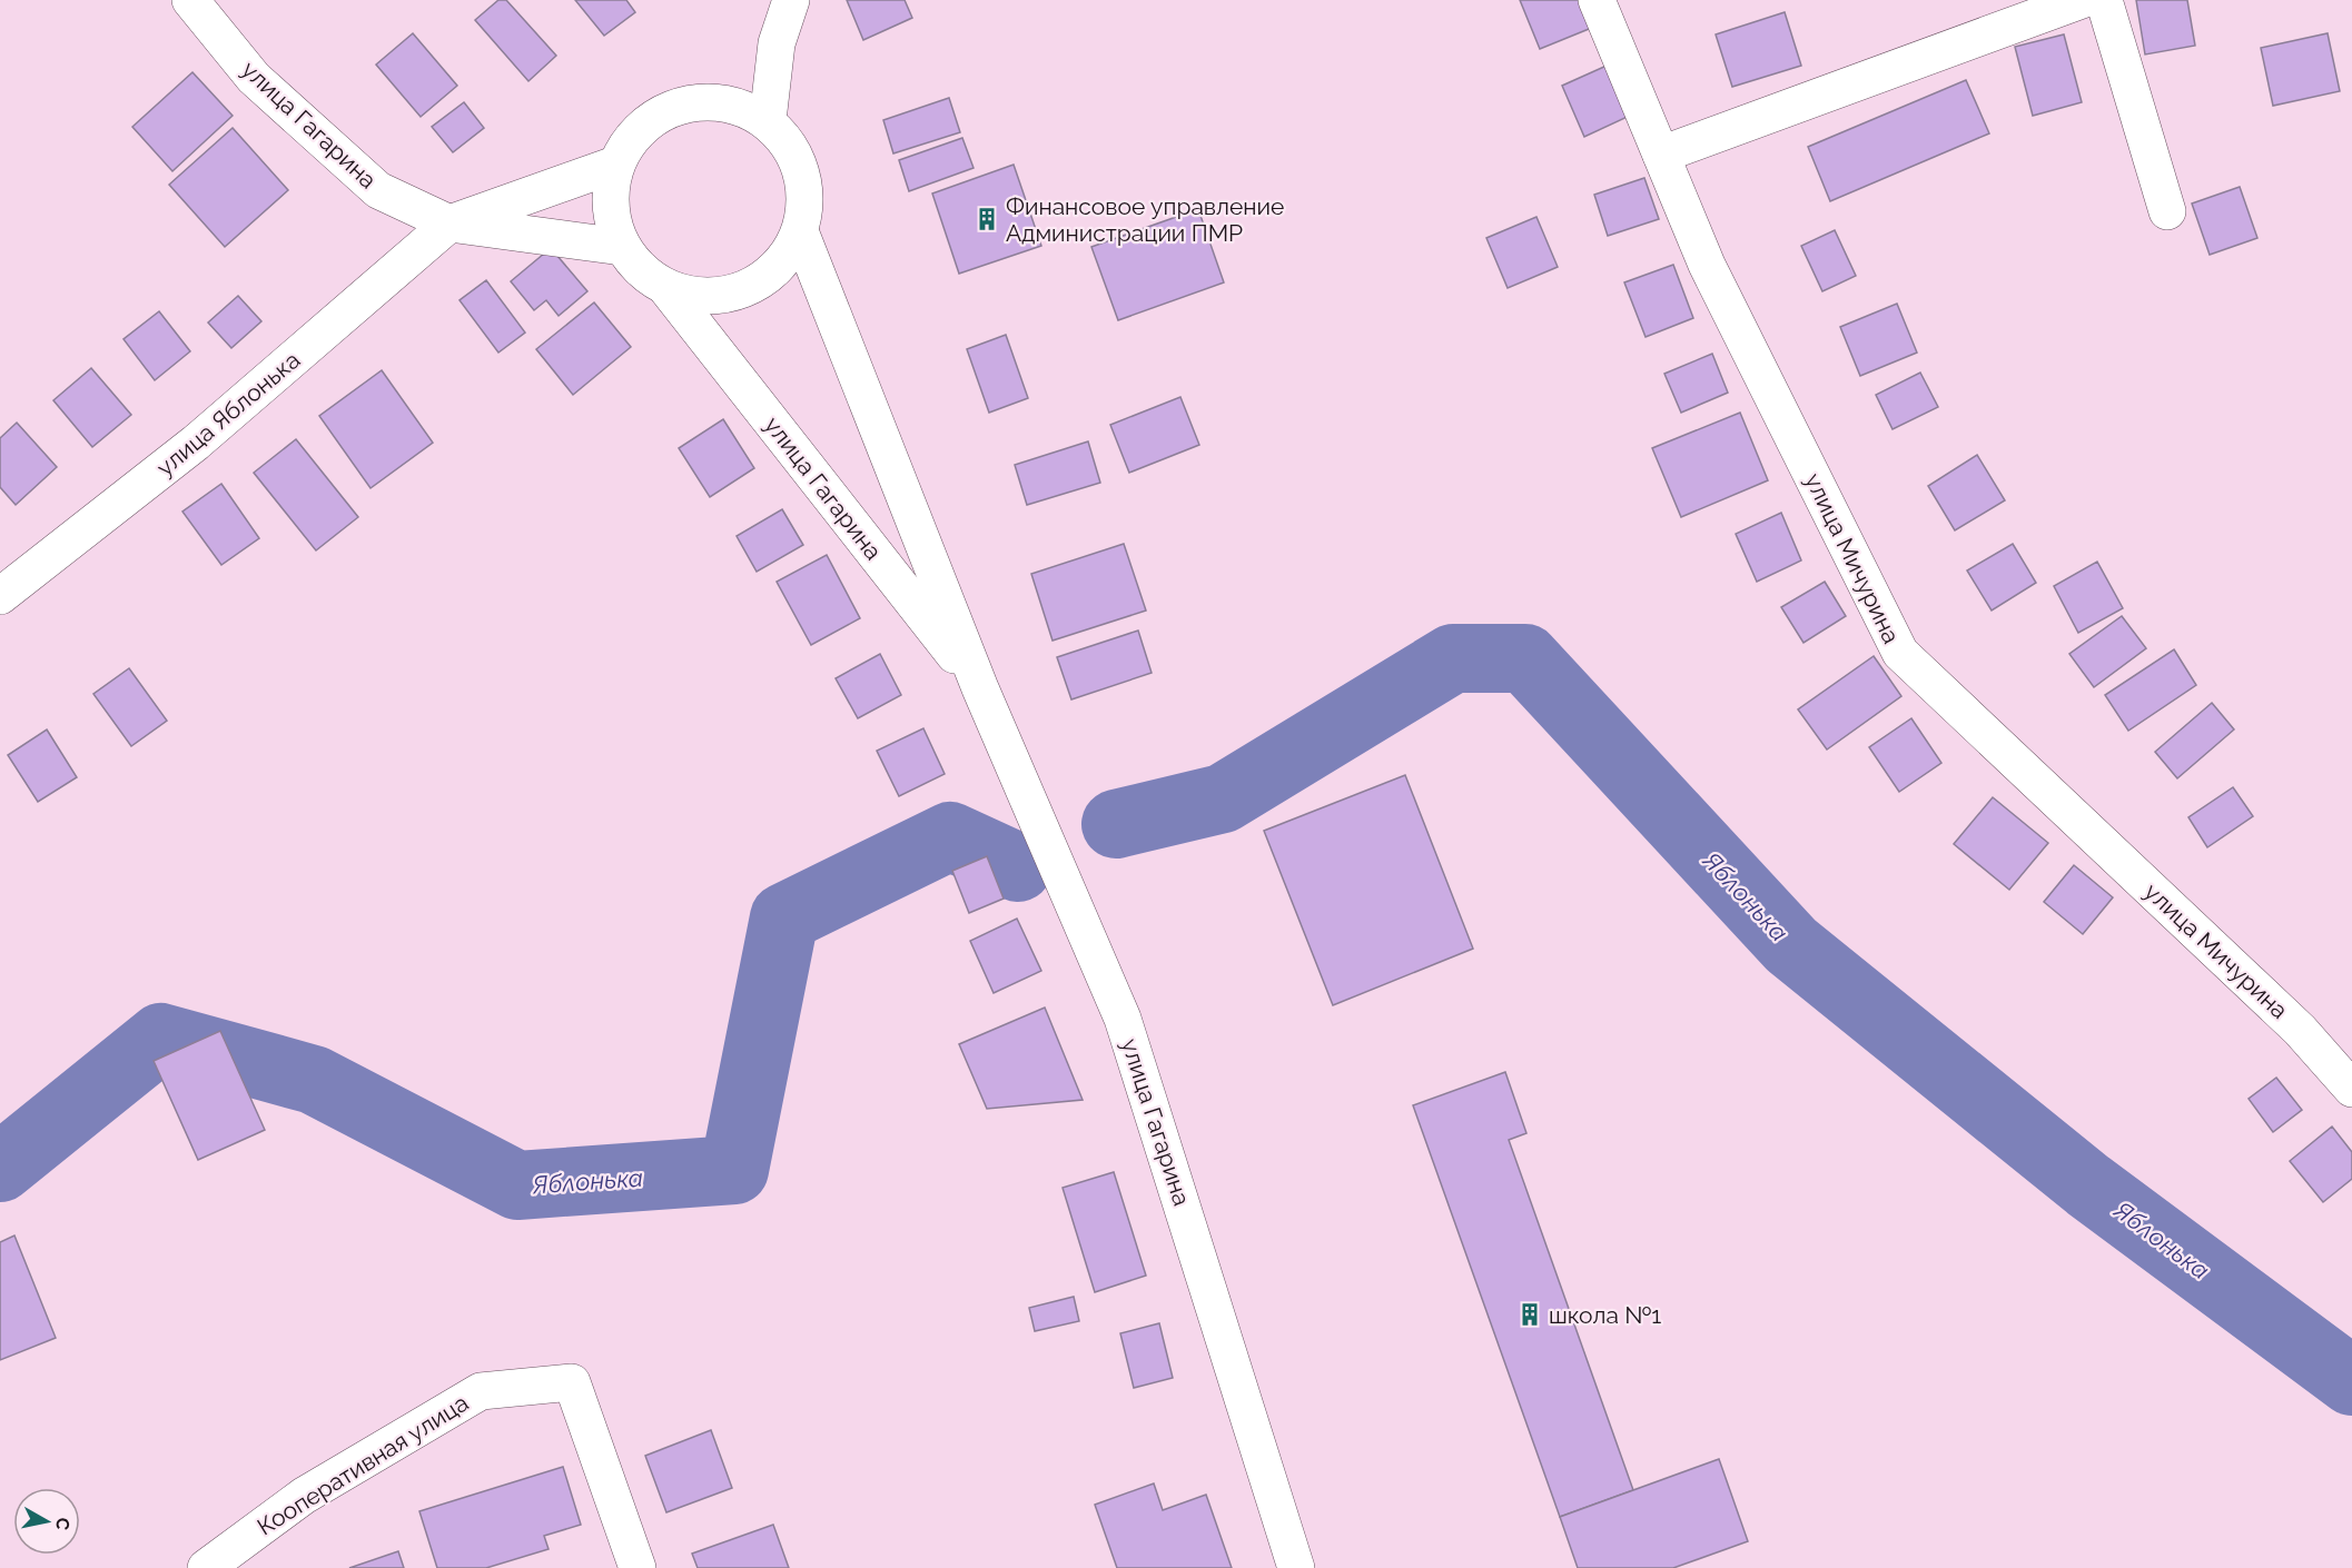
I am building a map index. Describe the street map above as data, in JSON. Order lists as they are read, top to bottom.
{
  "streets": {
    "street": [
      "улица Гагарина",
      "улица Яблонька",
      "улица Мичурина",
      "Кооперативная улица"
    ]
  },
  "crossings": [
    ["улица Гагарина", "улица Яблонька"]
  ],
  "water": ["Яблонька"],
  "places": {
    "building": ["Финансовое управление Администрации ПМР", "школа №1"]
  },
  "north": "right"
}
